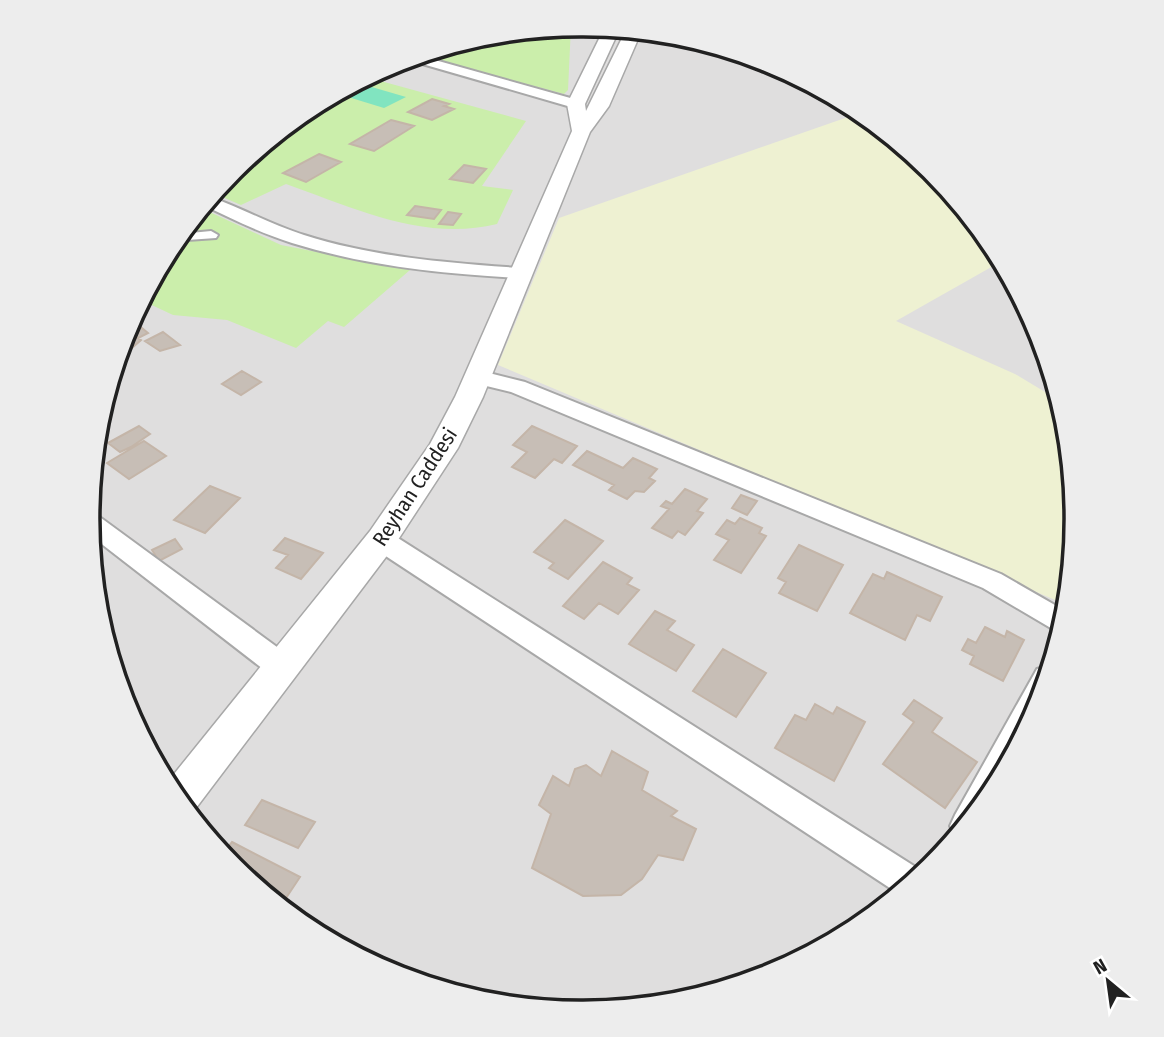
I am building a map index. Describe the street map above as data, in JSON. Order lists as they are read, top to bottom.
{
  "streets": {
    "street": ["Reyhan Caddesi"]
  },
  "north": "top left"
}
